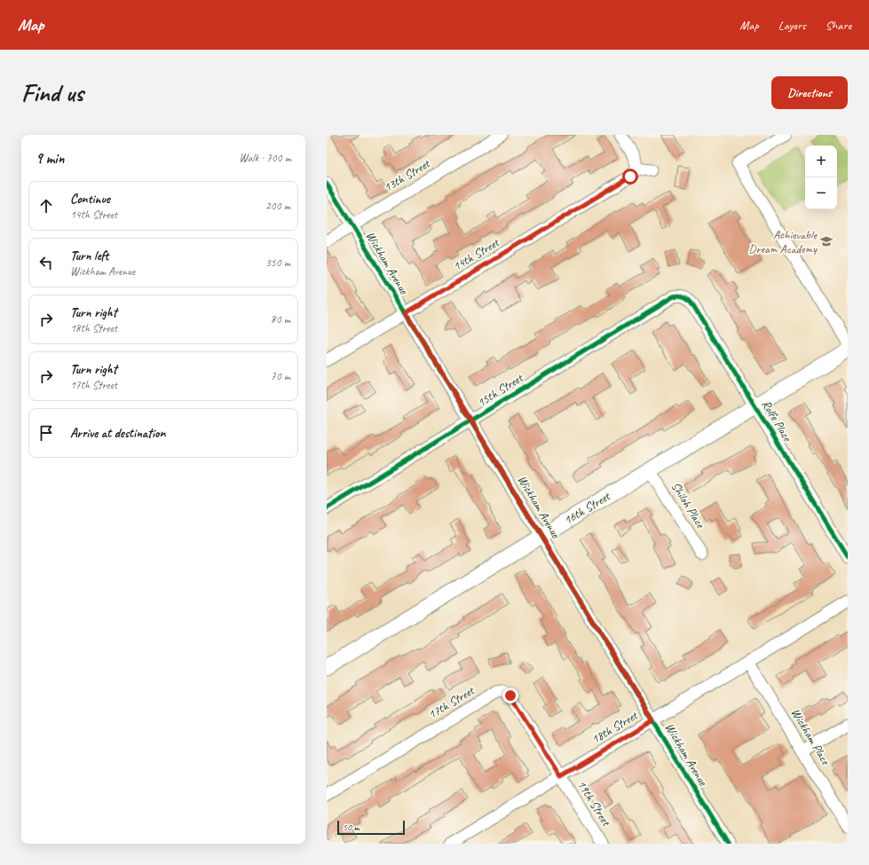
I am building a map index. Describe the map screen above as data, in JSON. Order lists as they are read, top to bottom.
{
  "streets": {
    "main road": ["16th Street"],
    "street": [
      "13th Street",
      "14th Street",
      "Wickham Avenue",
      "15th Street",
      "Rolfe Place",
      "Shiloh Place",
      "17th Street",
      "18th Street",
      "Wickham Place",
      "19th Street"
    ]
  },
  "crossings": [
    ["13th Street", "Wickham Avenue"],
    ["14th Street", "Wickham Avenue"],
    ["Wickham Avenue", "15th Street"],
    ["Wickham Avenue", "16th Street"],
    ["Wickham Avenue", "18th Street"],
    ["15th Street", "Rolfe Place"],
    ["Rolfe Place", "16th Street"],
    ["Shiloh Place", "16th Street"],
    ["17th Street", "18th Street"],
    ["17th Street", "19th Street"],
    ["18th Street", "Wickham Place"],
    ["18th Street", "19th Street"]
  ],
  "places": {
    "school or university": ["Achievable Dream Academy"]
  },
  "scale_bar": "50 m",
  "page": {
    "header": "Map",
    "nav": ["Map", "Layers", "Share"],
    "buttons": "Directions",
    "title": "Find us",
    "heading": ["9 min", "Walk · 700 m"],
    "map_buttons": ["+", "−"],
    "list": [
      ["Continue", "14th Street", "200 m"],
      ["Turn left", "Wickham Avenue", "350 m"],
      ["Turn right", "18th Street", "80 m"],
      ["Turn right", "17th Street", "70 m"],
      "Arrive at destination"
    ],
    "scale": "50 m"
  }
}
